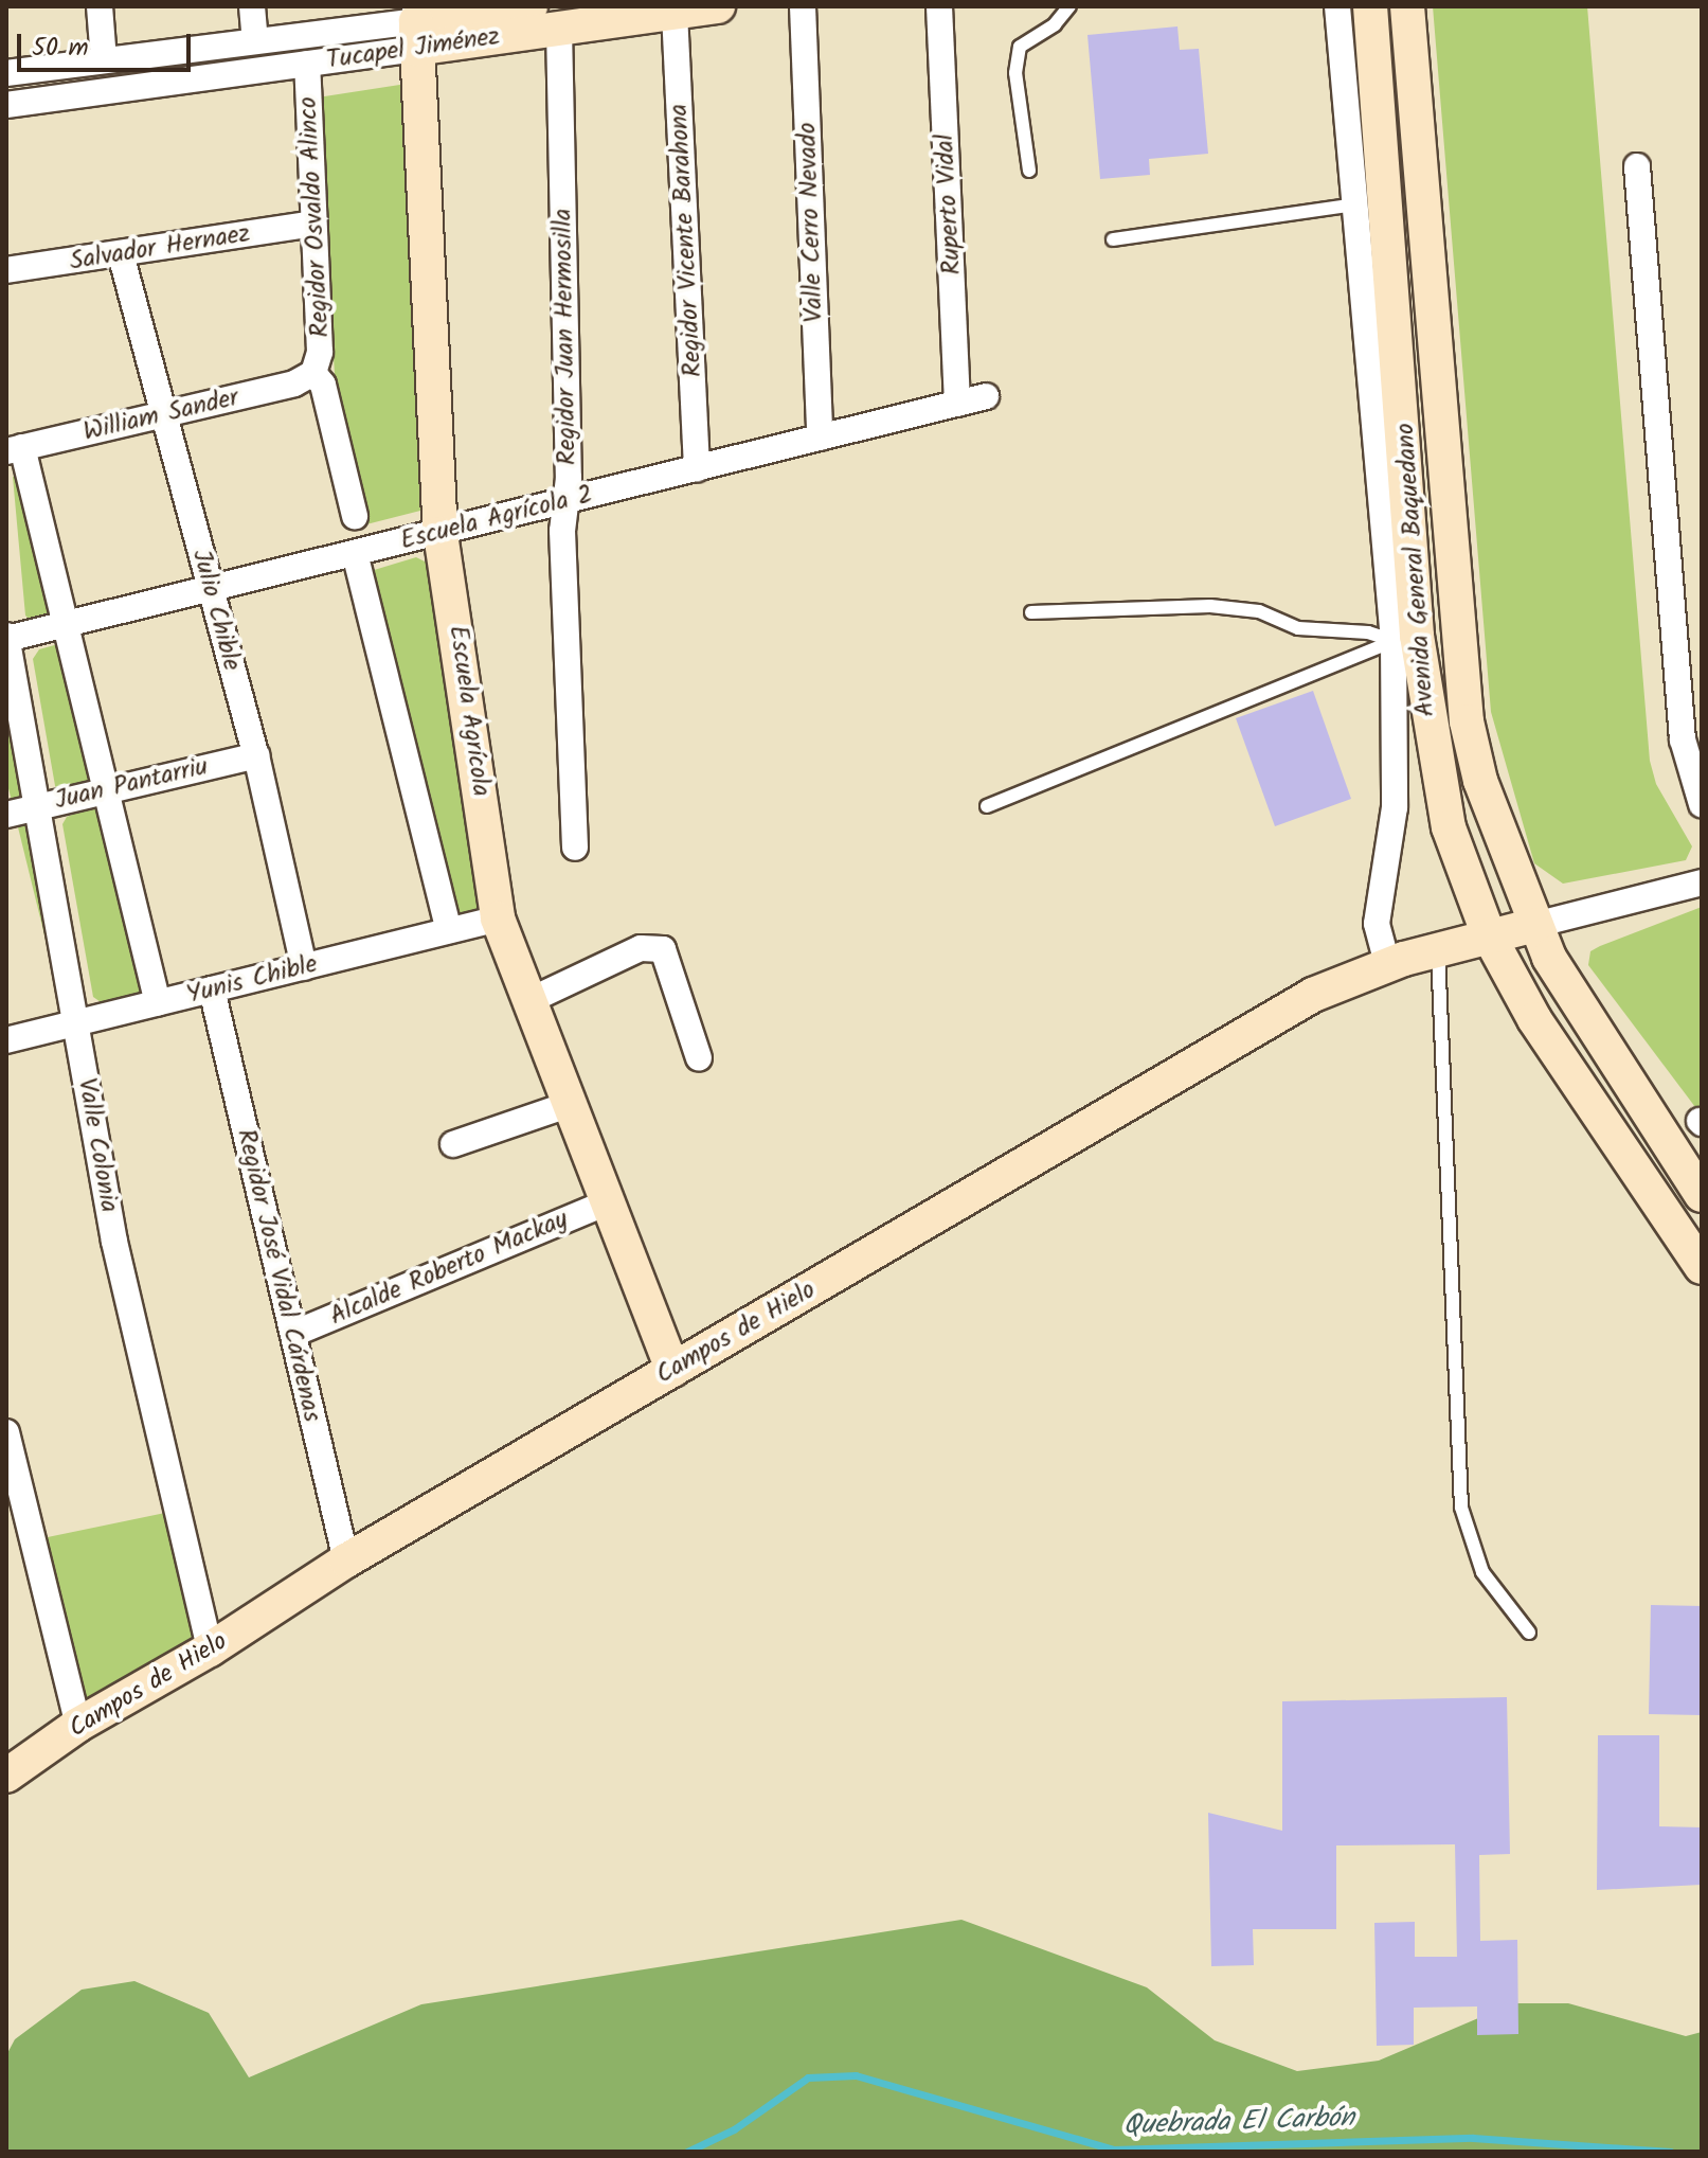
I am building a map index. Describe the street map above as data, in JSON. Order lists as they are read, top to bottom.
{
  "streets": {
    "street": [
      "Tucapel Jiménez",
      "Ruperto Vidal",
      "Regidor Osvaldo Alinco",
      "Valle Cerro Nevado",
      "Regidor Vicente Barahona",
      "Salvador Hernaez",
      "Regidor Juan Hermosilla",
      "William Sander",
      "Escuela Agrícola 2",
      "Avenida General Baquedano",
      "Julio Chible",
      "Escuela Agrícola",
      "Juan Pantarriu",
      "Yunis Chible",
      "Valle Colonia",
      "Alcalde Roberto Mackay",
      "Regidor José Vidal Cárdenas",
      "Campos de Hielo"
    ]
  },
  "crossings": [
    ["Tucapel Jiménez", "Regidor Osvaldo Alinco"],
    ["Tucapel Jiménez", "Regidor Vicente Barahona"],
    ["Tucapel Jiménez", "Regidor Juan Hermosilla"],
    ["Tucapel Jiménez", "Escuela Agrícola"],
    ["Ruperto Vidal", "Escuela Agrícola 2"],
    ["Regidor Osvaldo Alinco", "Salvador Hernaez"],
    ["Regidor Osvaldo Alinco", "William Sander"],
    ["Valle Cerro Nevado", "Escuela Agrícola 2"],
    ["Regidor Vicente Barahona", "Escuela Agrícola 2"],
    ["Salvador Hernaez", "Julio Chible"],
    ["Regidor Juan Hermosilla", "Escuela Agrícola 2"],
    ["William Sander", "Julio Chible"],
    ["Escuela Agrícola 2", "Julio Chible"],
    ["Escuela Agrícola 2", "Escuela Agrícola"],
    ["Escuela Agrícola 2", "Valle Colonia"],
    ["Avenida General Baquedano", "Campos de Hielo"],
    ["Julio Chible", "Juan Pantarriu"],
    ["Julio Chible", "Yunis Chible"],
    ["Escuela Agrícola", "Yunis Chible"],
    ["Escuela Agrícola", "Alcalde Roberto Mackay"],
    ["Escuela Agrícola", "Campos de Hielo"],
    ["Juan Pantarriu", "Valle Colonia"],
    ["Yunis Chible", "Valle Colonia"],
    ["Yunis Chible", "Regidor José Vidal Cárdenas"],
    ["Valle Colonia", "Campos de Hielo"],
    ["Alcalde Roberto Mackay", "Regidor José Vidal Cárdenas"],
    ["Regidor José Vidal Cárdenas", "Campos de Hielo"]
  ],
  "water": ["Quebrada El Carbón"],
  "scale_bar": "50 m"
}
